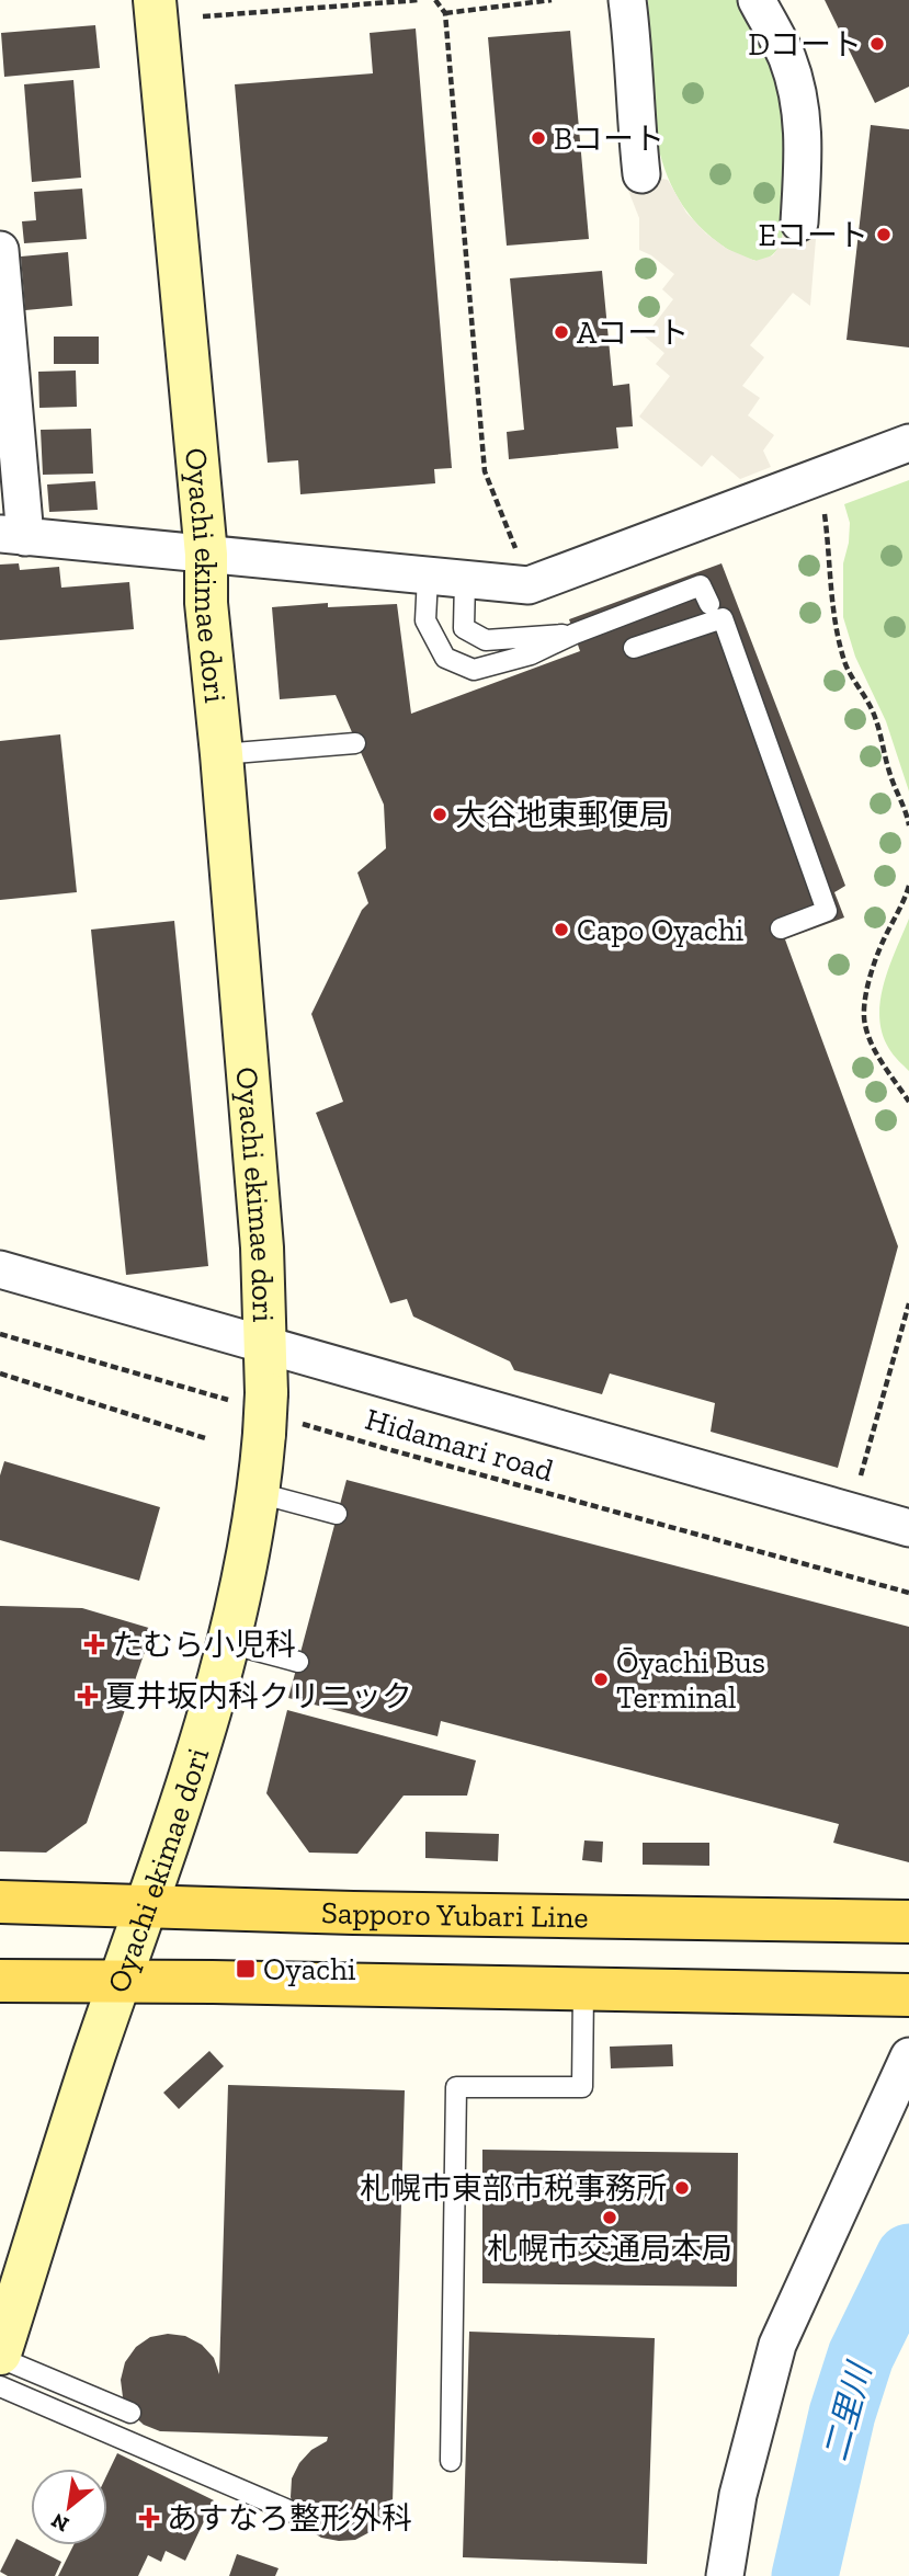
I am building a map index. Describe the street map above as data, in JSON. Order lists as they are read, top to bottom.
{
  "streets": {
    "main road": ["Sapporo Yubari Line"],
    "street": ["Oyachi ekimae dori"],
    "path": ["Hidamari road"]
  },
  "crossings": [
    ["Oyachi ekimae dori", "Hidamari road"],
    ["Oyachi ekimae dori", "Sapporo Yubari Line"]
  ],
  "water": ["二里川"],
  "places": {
    "other": [
      "Dコート",
      "Bコート",
      "Eコート",
      "Aコート",
      "大谷地東郵便局",
      "Capo Oyachi",
      "Ōyachi Bus Terminal",
      "札幌市東部市税事務所",
      "札幌市交通局本局"
    ],
    "health": ["たむら小児科", "夏井坂内科クリニック", "あすなろ整形外科"],
    "transit": ["Oyachi"]
  },
  "north": "bottom left"
}
